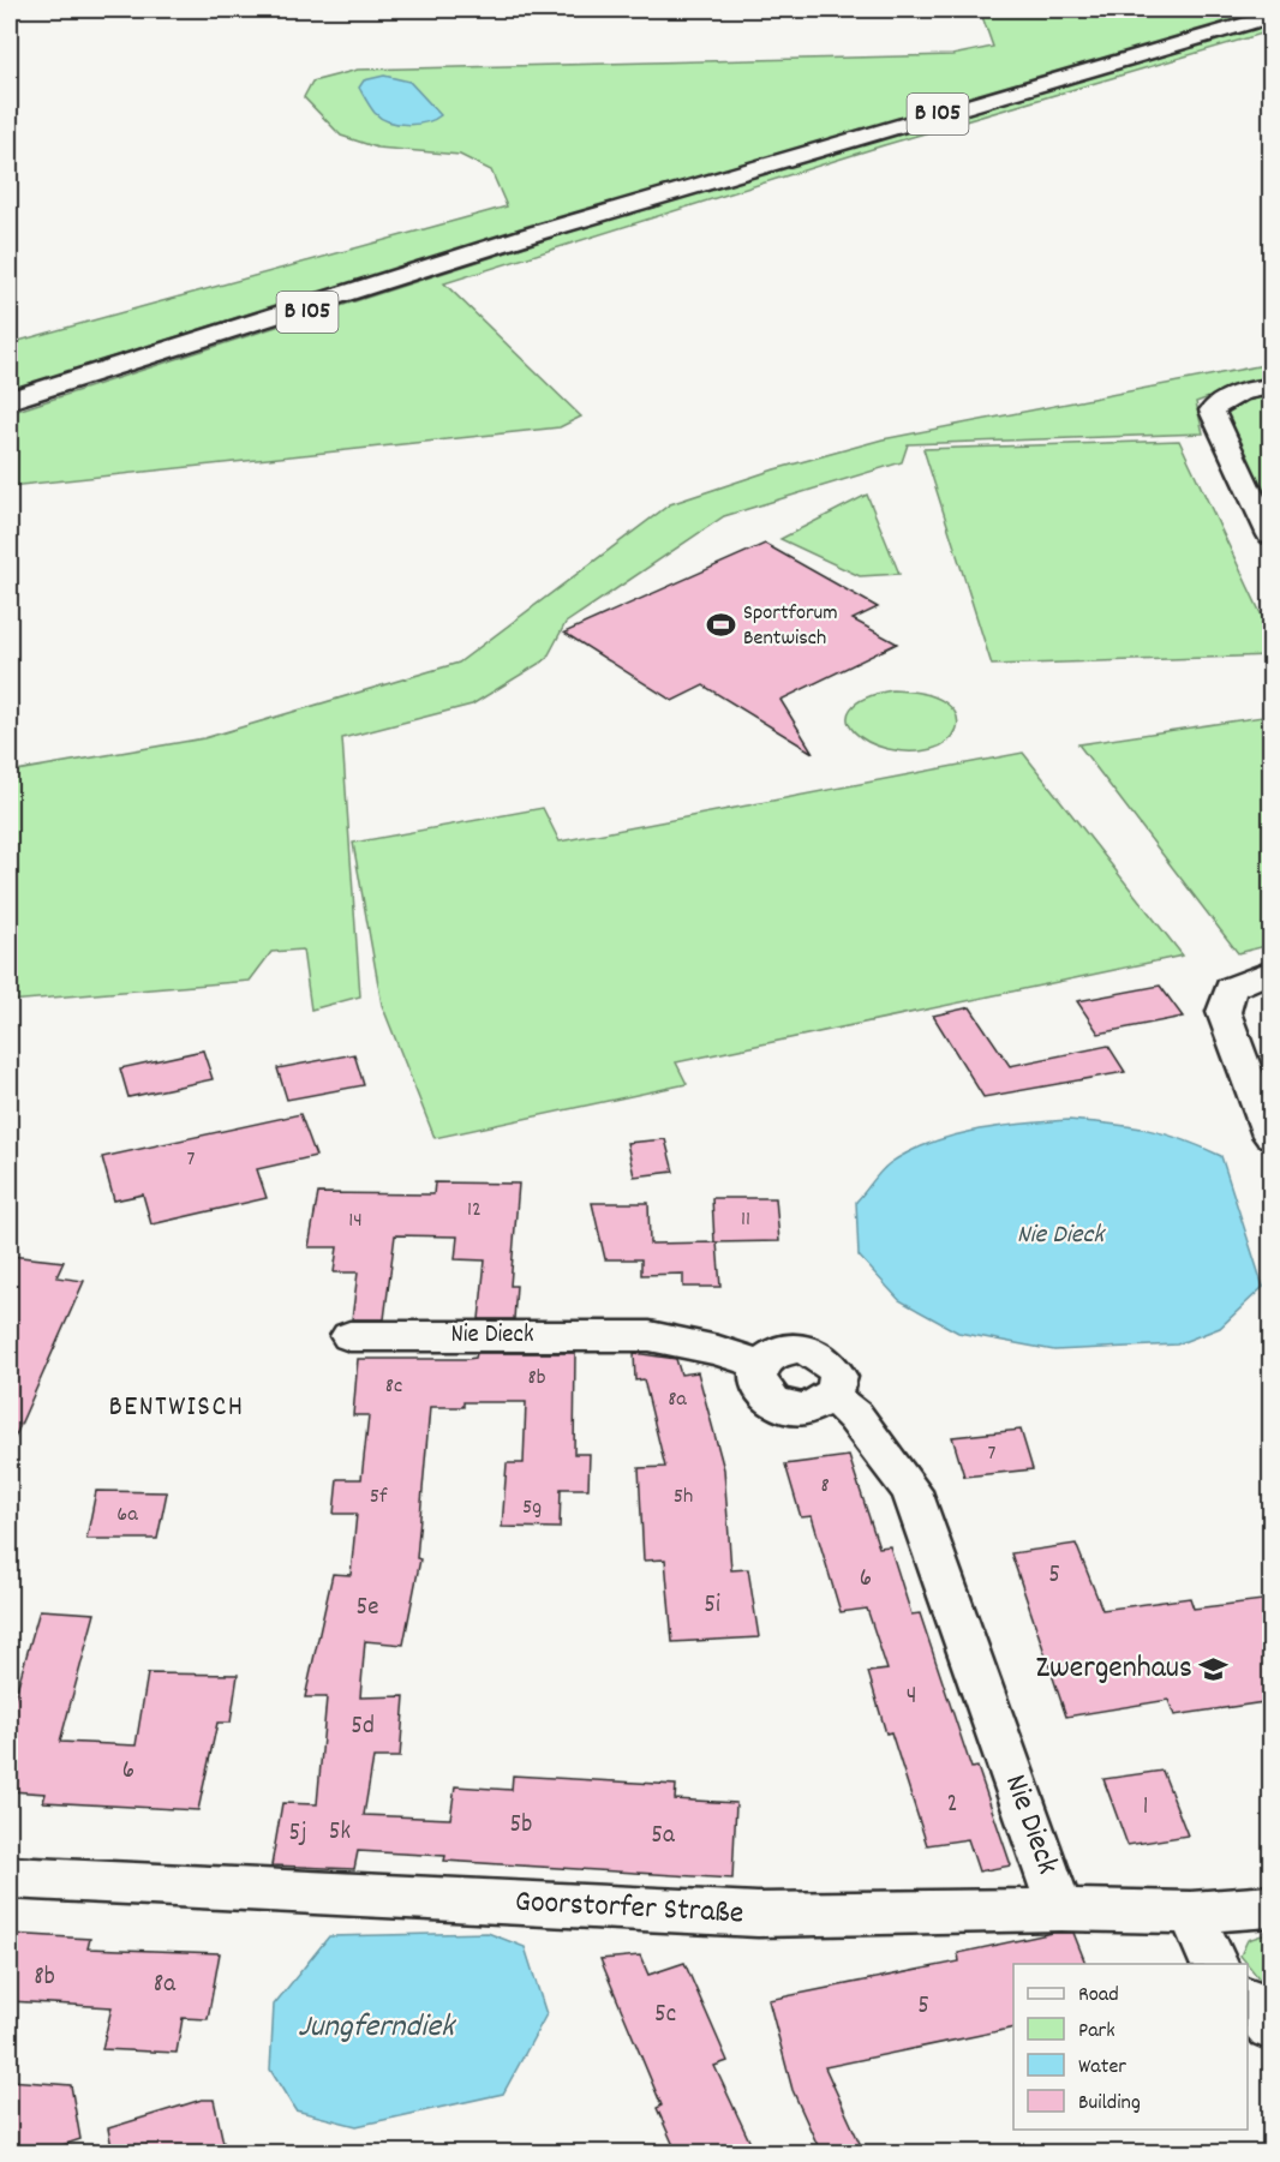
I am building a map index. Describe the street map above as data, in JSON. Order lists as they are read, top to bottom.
{
  "streets": {
    "highway": ["B 105"],
    "street": ["Nie Dieck", "Goorstorfer Straße"]
  },
  "crossings": [
    ["Nie Dieck", "Goorstorfer Straße"]
  ],
  "districts": ["BENTWISCH"],
  "water": ["Nie Dieck", "Jungferndiek"],
  "places": {
    "sports": ["Sportforum Bentwisch"],
    "school or university": ["Zwergenhaus"]
  },
  "house_numbers": [
    "7",
    "12",
    "11",
    "14",
    "8b",
    "8c",
    "8a",
    "7",
    "8",
    "5f",
    "5h",
    "5g",
    "6a",
    "5",
    "6",
    "5i",
    "5e",
    "4",
    "5d",
    "6",
    "2",
    "1",
    "5b",
    "5k",
    "5j",
    "5a",
    "8b",
    "8a",
    "5",
    "5c"
  ],
  "legend": [
    "Road",
    "Park",
    "Water",
    "Building"
  ]
}
